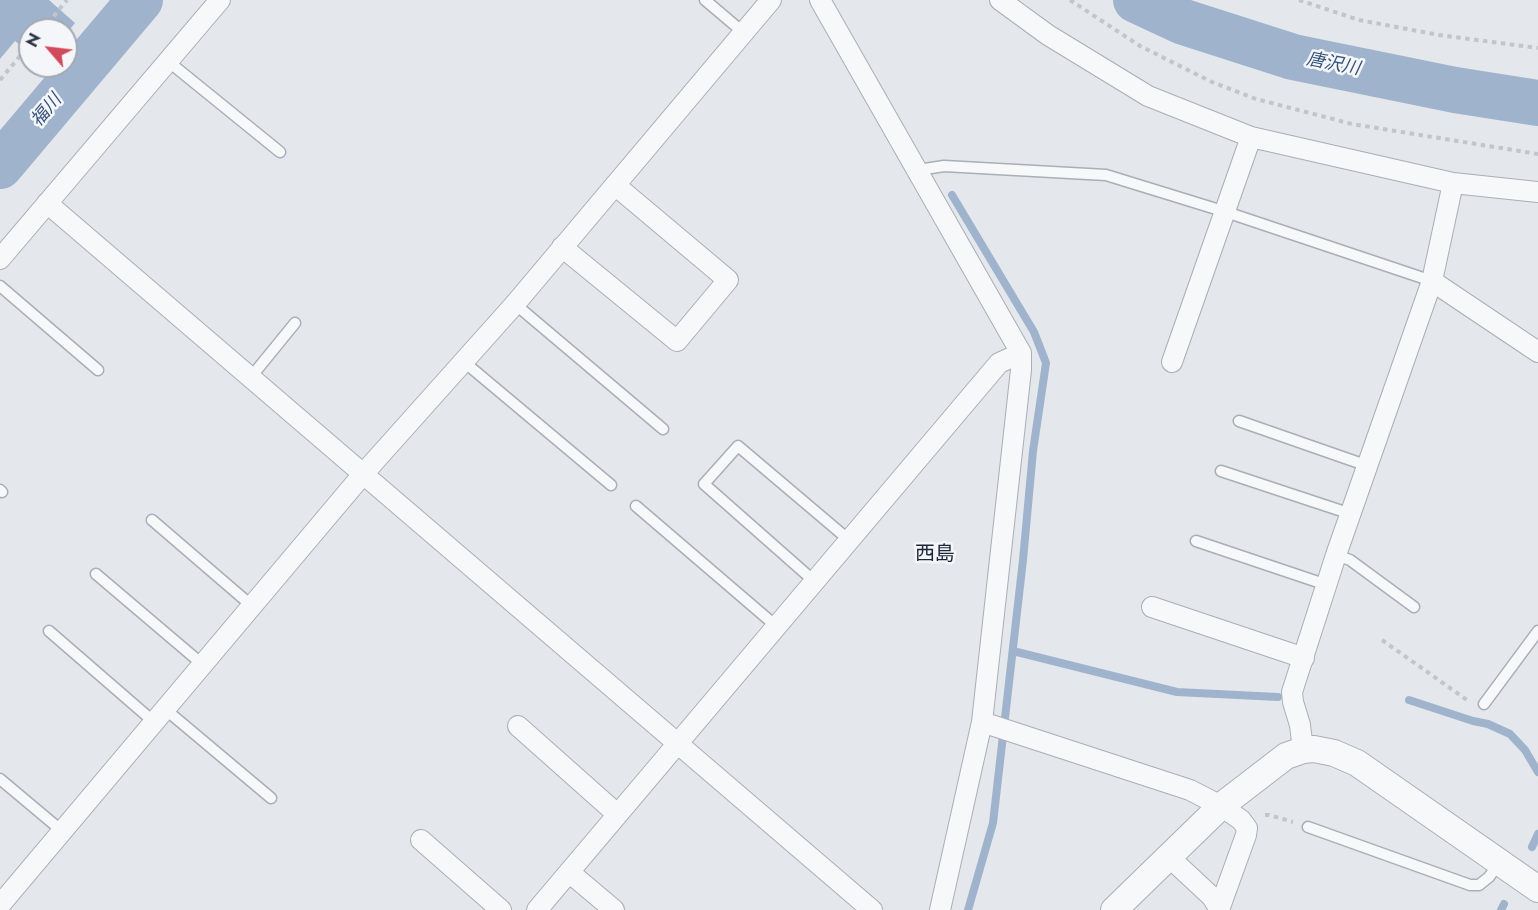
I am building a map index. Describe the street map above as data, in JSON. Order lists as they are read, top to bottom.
{
  "districts": ["西島"],
  "water": ["唐沢川", "福川"],
  "north": "top left"
}
